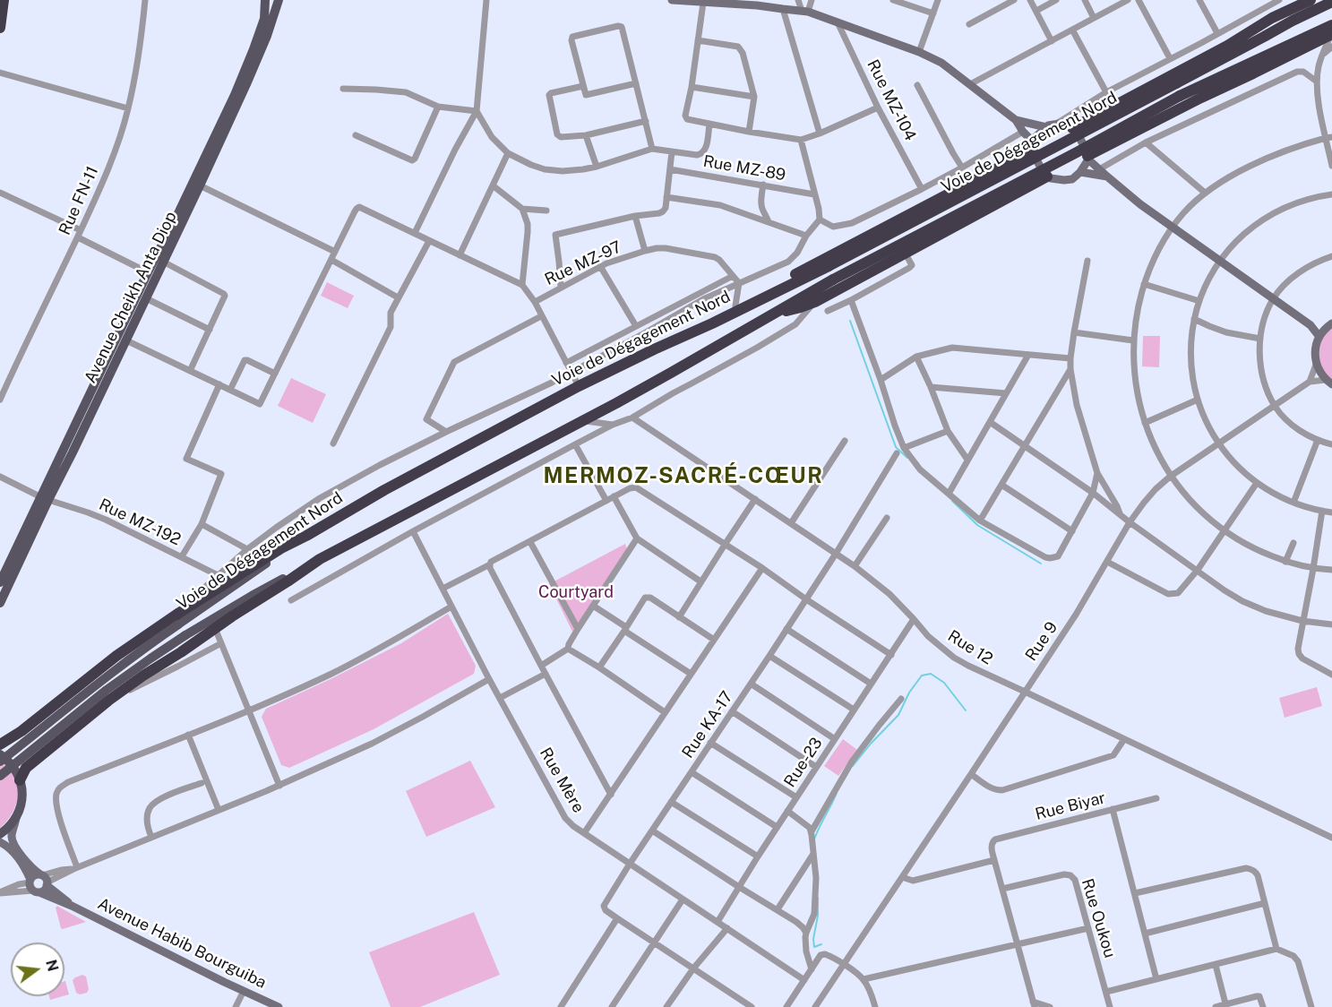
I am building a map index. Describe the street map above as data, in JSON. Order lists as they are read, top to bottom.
{
  "streets": {
    "highway": ["Voie de Dégagement Nord"],
    "main road": ["Avenue Cheikh Anta Diop"],
    "street": [
      "Rue MZ-104",
      "Rue MZ-89",
      "Rue FN-11",
      "Rue MZ-97",
      "Rue MZ-192",
      "Rue 9",
      "Rue 12",
      "Rue KA-17",
      "Rue-23",
      "Rue Mère",
      "Rue Biyar",
      "Rue Oukou",
      "Avenue Habib Bourguiba"
    ]
  },
  "crossings": [
    ["Avenue Cheikh Anta Diop", "Rue MZ-192"],
    ["Rue 9", "Rue 12"],
    ["Rue 12", "Rue KA-17"],
    ["Rue 12", "Rue-23"],
    ["Rue KA-17", "Rue Mère"],
    ["Rue-23", "Rue Mère"]
  ],
  "districts": ["MERMOZ-SACRÉ-CŒUR"],
  "parks": ["Courtyard"],
  "north": "right"
}
